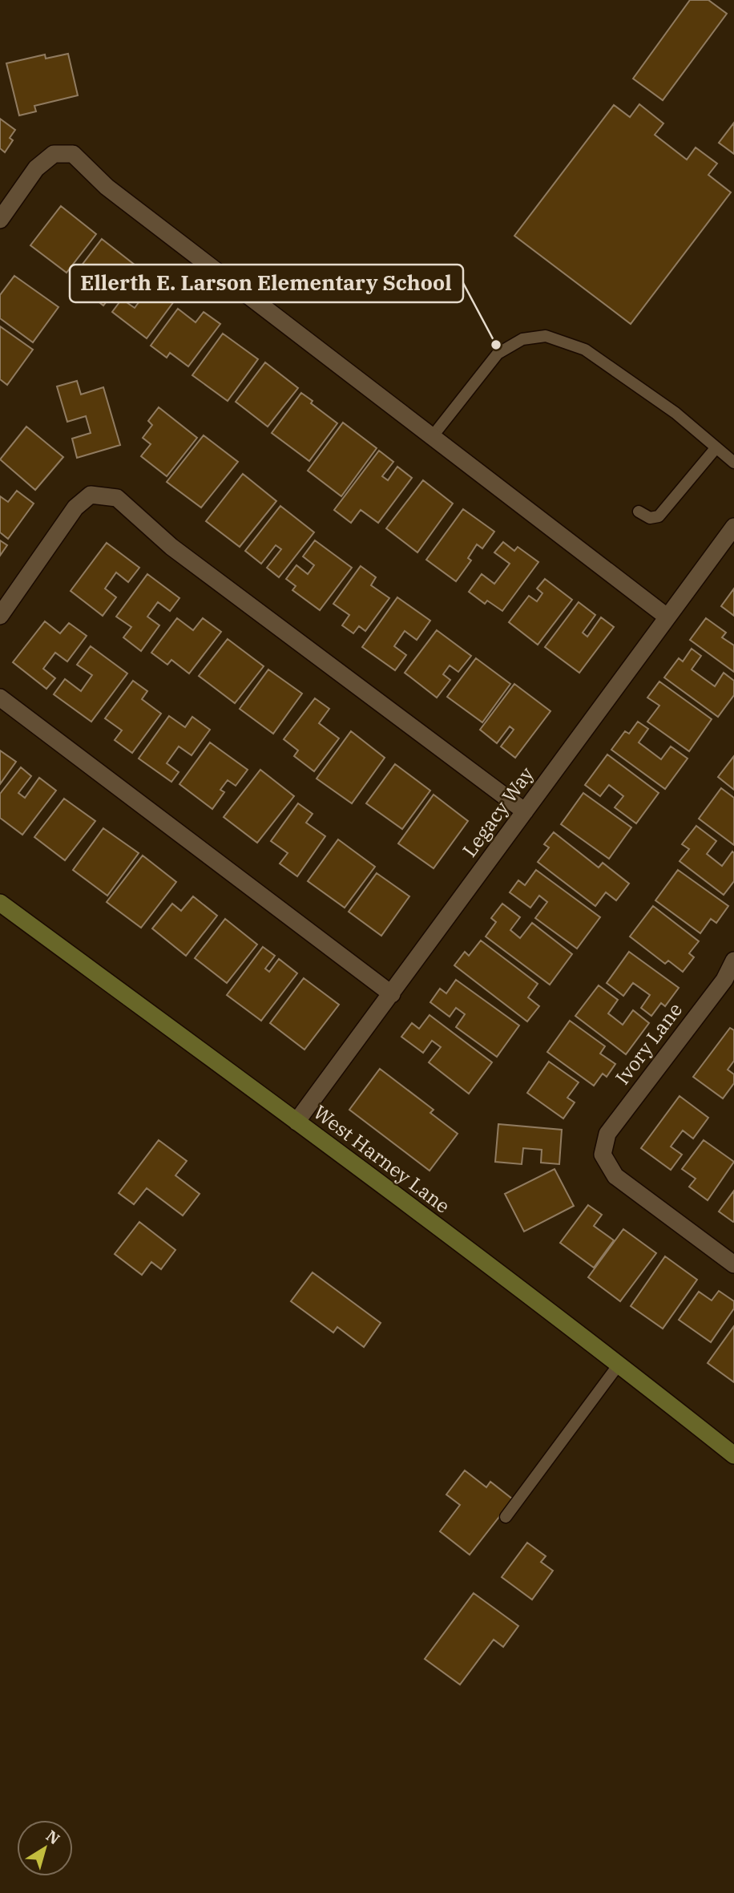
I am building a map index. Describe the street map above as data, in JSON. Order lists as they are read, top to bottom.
{
  "streets": {
    "main road": ["West Harney Lane"],
    "street": ["Legacy Way", "Ivory Lane"]
  },
  "crossings": [
    ["Legacy Way", "West Harney Lane"]
  ],
  "places": ["Ellerth E. Larson Elementary School"],
  "north": "top right"
}
